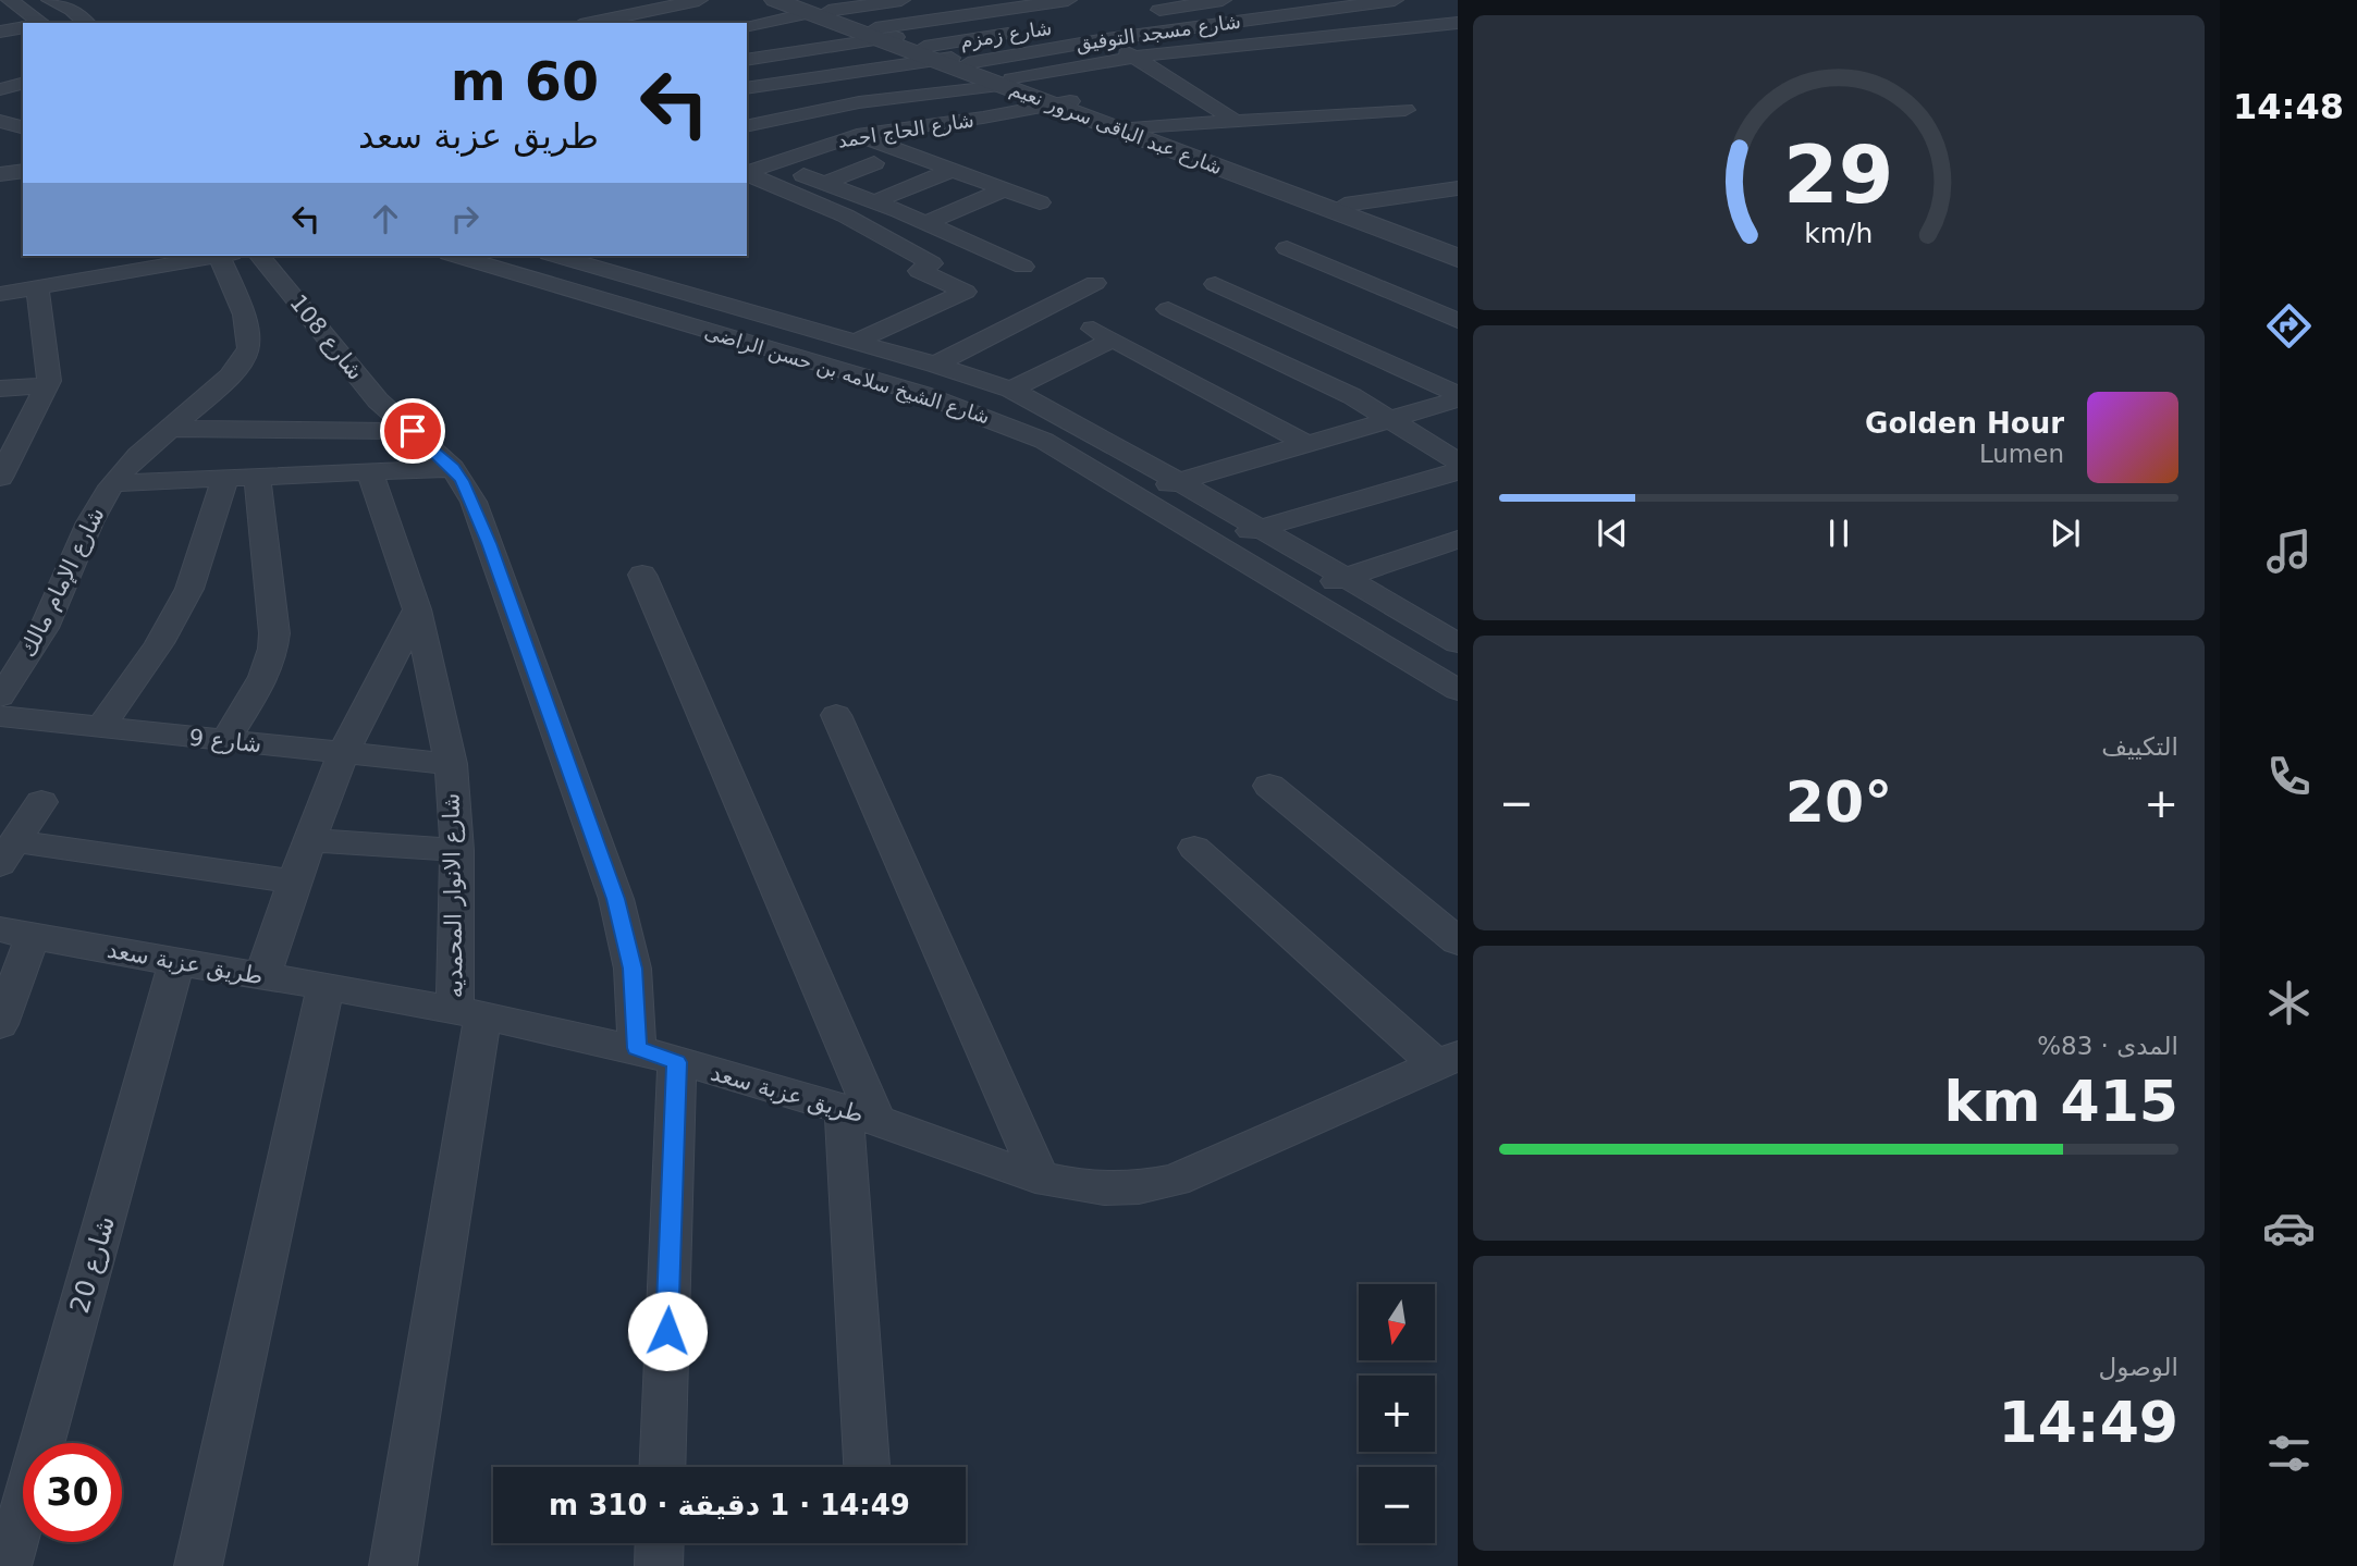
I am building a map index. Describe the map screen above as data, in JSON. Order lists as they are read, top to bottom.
{
  "streets": {
    "street": [
      "شارع مسجد التوفيق",
      "شارع زمزم",
      "شارع عبد الباقى سرور نعيم",
      "شارع الحاج احمد",
      "شارع 108",
      "شارع الشيخ سلامه بن حسن الراضى",
      "شارع الإمام مالك",
      "شارع 9",
      "شارع الانوار المحمديه",
      "طريق عزبة سعد",
      "شارع 20"
    ]
  },
  "crossings": [
    ["شارع مسجد التوفيق", "شارع زمزم"],
    ["شارع مسجد التوفيق", "شارع عبد الباقى سرور نعيم"],
    ["شارع زمزم", "شارع عبد الباقى سرور نعيم"],
    ["شارع عبد الباقى سرور نعيم", "شارع الحاج احمد"],
    ["شارع 108", "طريق عزبة سعد"],
    ["شارع 9", "شارع الانوار المحمديه"],
    ["شارع الانوار المحمديه", "طريق عزبة سعد"],
    ["طريق عزبة سعد", "شارع 20"]
  ],
  "north": "bottom",
  "page": {
    "tabs": "14:48",
    "turn": ["60 m", "طريق عزبة سعد"],
    "song": ["Golden Hour", "Lumen"],
    "tile": [
      "التكييف",
      ["المدى · 83%", "415 km"],
      ["الوصول", "14:49"]
    ],
    "heat": ["−", "20°", "+"],
    "map_buttons": ["+", "−"],
    "limit": "30",
    "trip": "14:49 · 1 دقيقة · 310 m",
    "gauge": ["29", "km/h"]
  }
}
